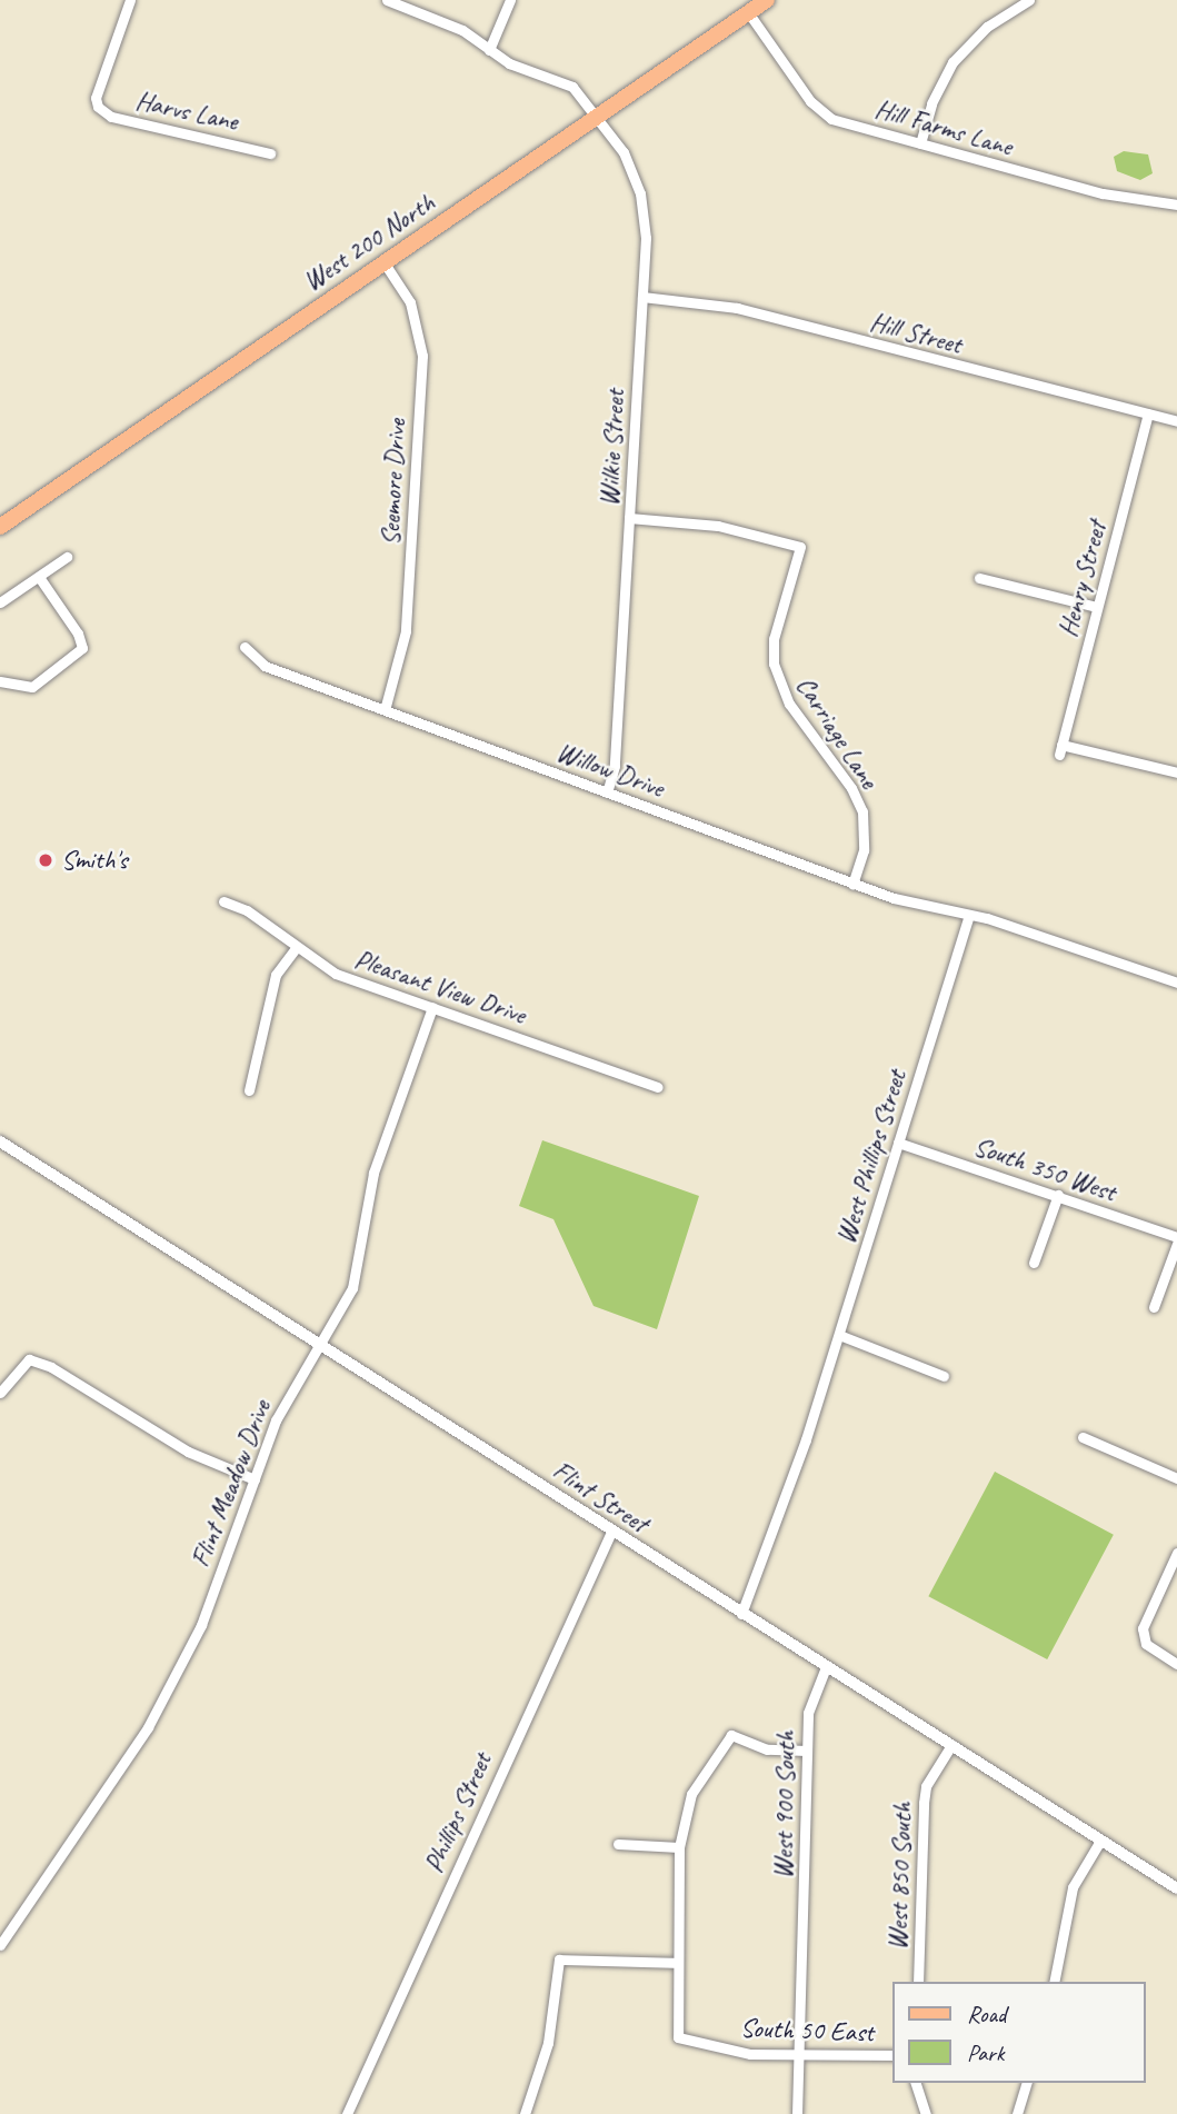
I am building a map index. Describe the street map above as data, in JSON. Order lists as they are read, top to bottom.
{
  "streets": {
    "main road": ["West 200 North"],
    "street": [
      "Harvs Lane",
      "Hill Farms Lane",
      "Hill Street",
      "Wilkie Street",
      "Seemore Drive",
      "Henry Street",
      "Carriage Lane",
      "Willow Drive",
      "Pleasant View Drive",
      "West Phillips Street",
      "South 350 West",
      "Flint Meadow Drive",
      "Flint Street",
      "West 900 South",
      "Phillips Street",
      "West 850 South",
      "South 50 East"
    ]
  },
  "crossings": [
    ["Hill Farms Lane", "West 200 North"],
    ["West 200 North", "Wilkie Street"],
    ["West 200 North", "Seemore Drive"],
    ["Hill Street", "Wilkie Street"],
    ["Hill Street", "Henry Street"],
    ["Wilkie Street", "Carriage Lane"],
    ["Wilkie Street", "Willow Drive"],
    ["Seemore Drive", "Willow Drive"],
    ["Carriage Lane", "Willow Drive"],
    ["Willow Drive", "West Phillips Street"],
    ["Pleasant View Drive", "Flint Meadow Drive"],
    ["West Phillips Street", "South 350 West"],
    ["West Phillips Street", "Flint Street"],
    ["Flint Meadow Drive", "Flint Street"],
    ["Flint Street", "West 900 South"],
    ["Flint Street", "Phillips Street"],
    ["Flint Street", "West 850 South"],
    ["West 900 South", "South 50 East"]
  ],
  "places": ["Smith's"],
  "legend": ["Road", "Park"]
}
